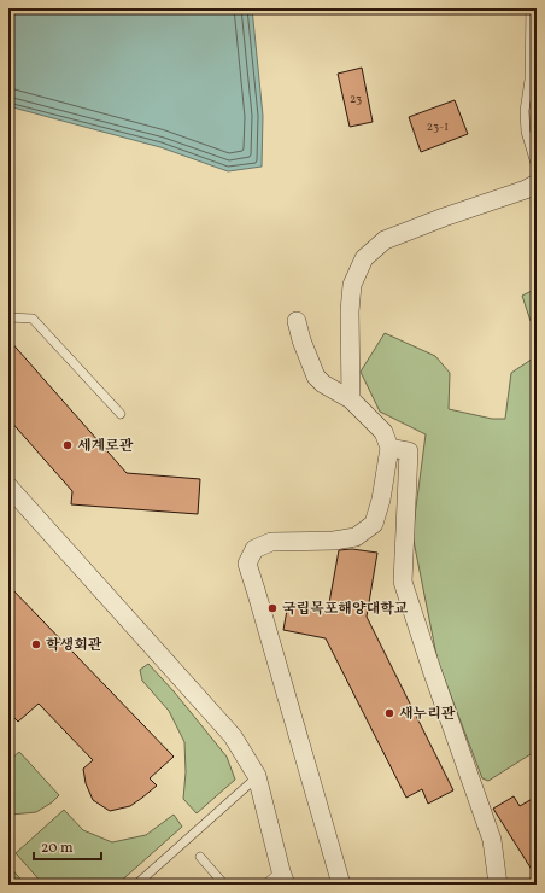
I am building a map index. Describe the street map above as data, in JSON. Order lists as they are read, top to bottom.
{
  "places": [
    "세계로관",
    "국립목포해양대학교",
    "학생회관",
    "새누리관"
  ],
  "house_numbers": ["23", "23-1"],
  "scale_bar": "20 m"
}
